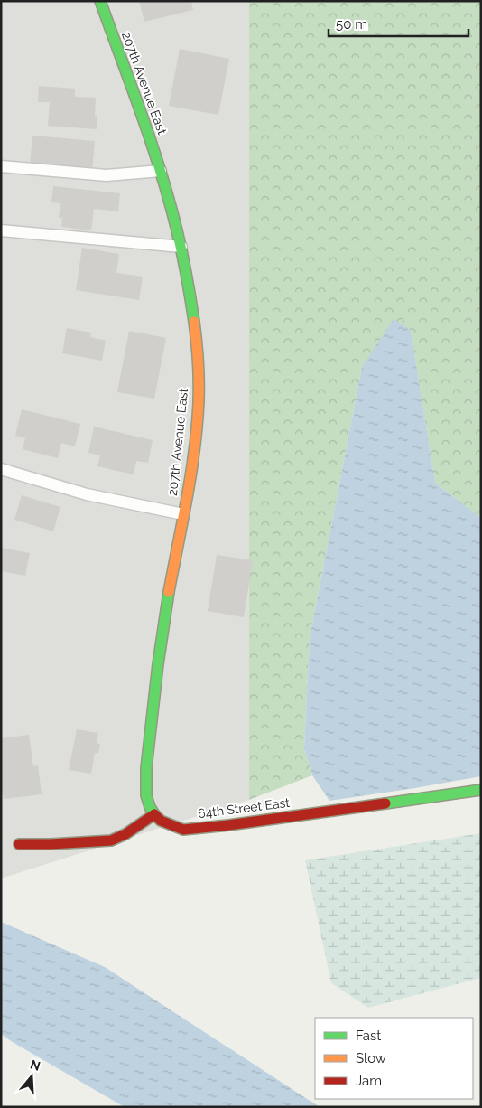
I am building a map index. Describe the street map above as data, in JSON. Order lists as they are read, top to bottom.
{
  "streets": {
    "street": ["207th Avenue East", "64th Street East"]
  },
  "crossings": [
    ["207th Avenue East", "64th Street East"]
  ],
  "legend": ["Fast", "Slow", "Jam"],
  "scale_bar": "50 m",
  "north": "top"
}
